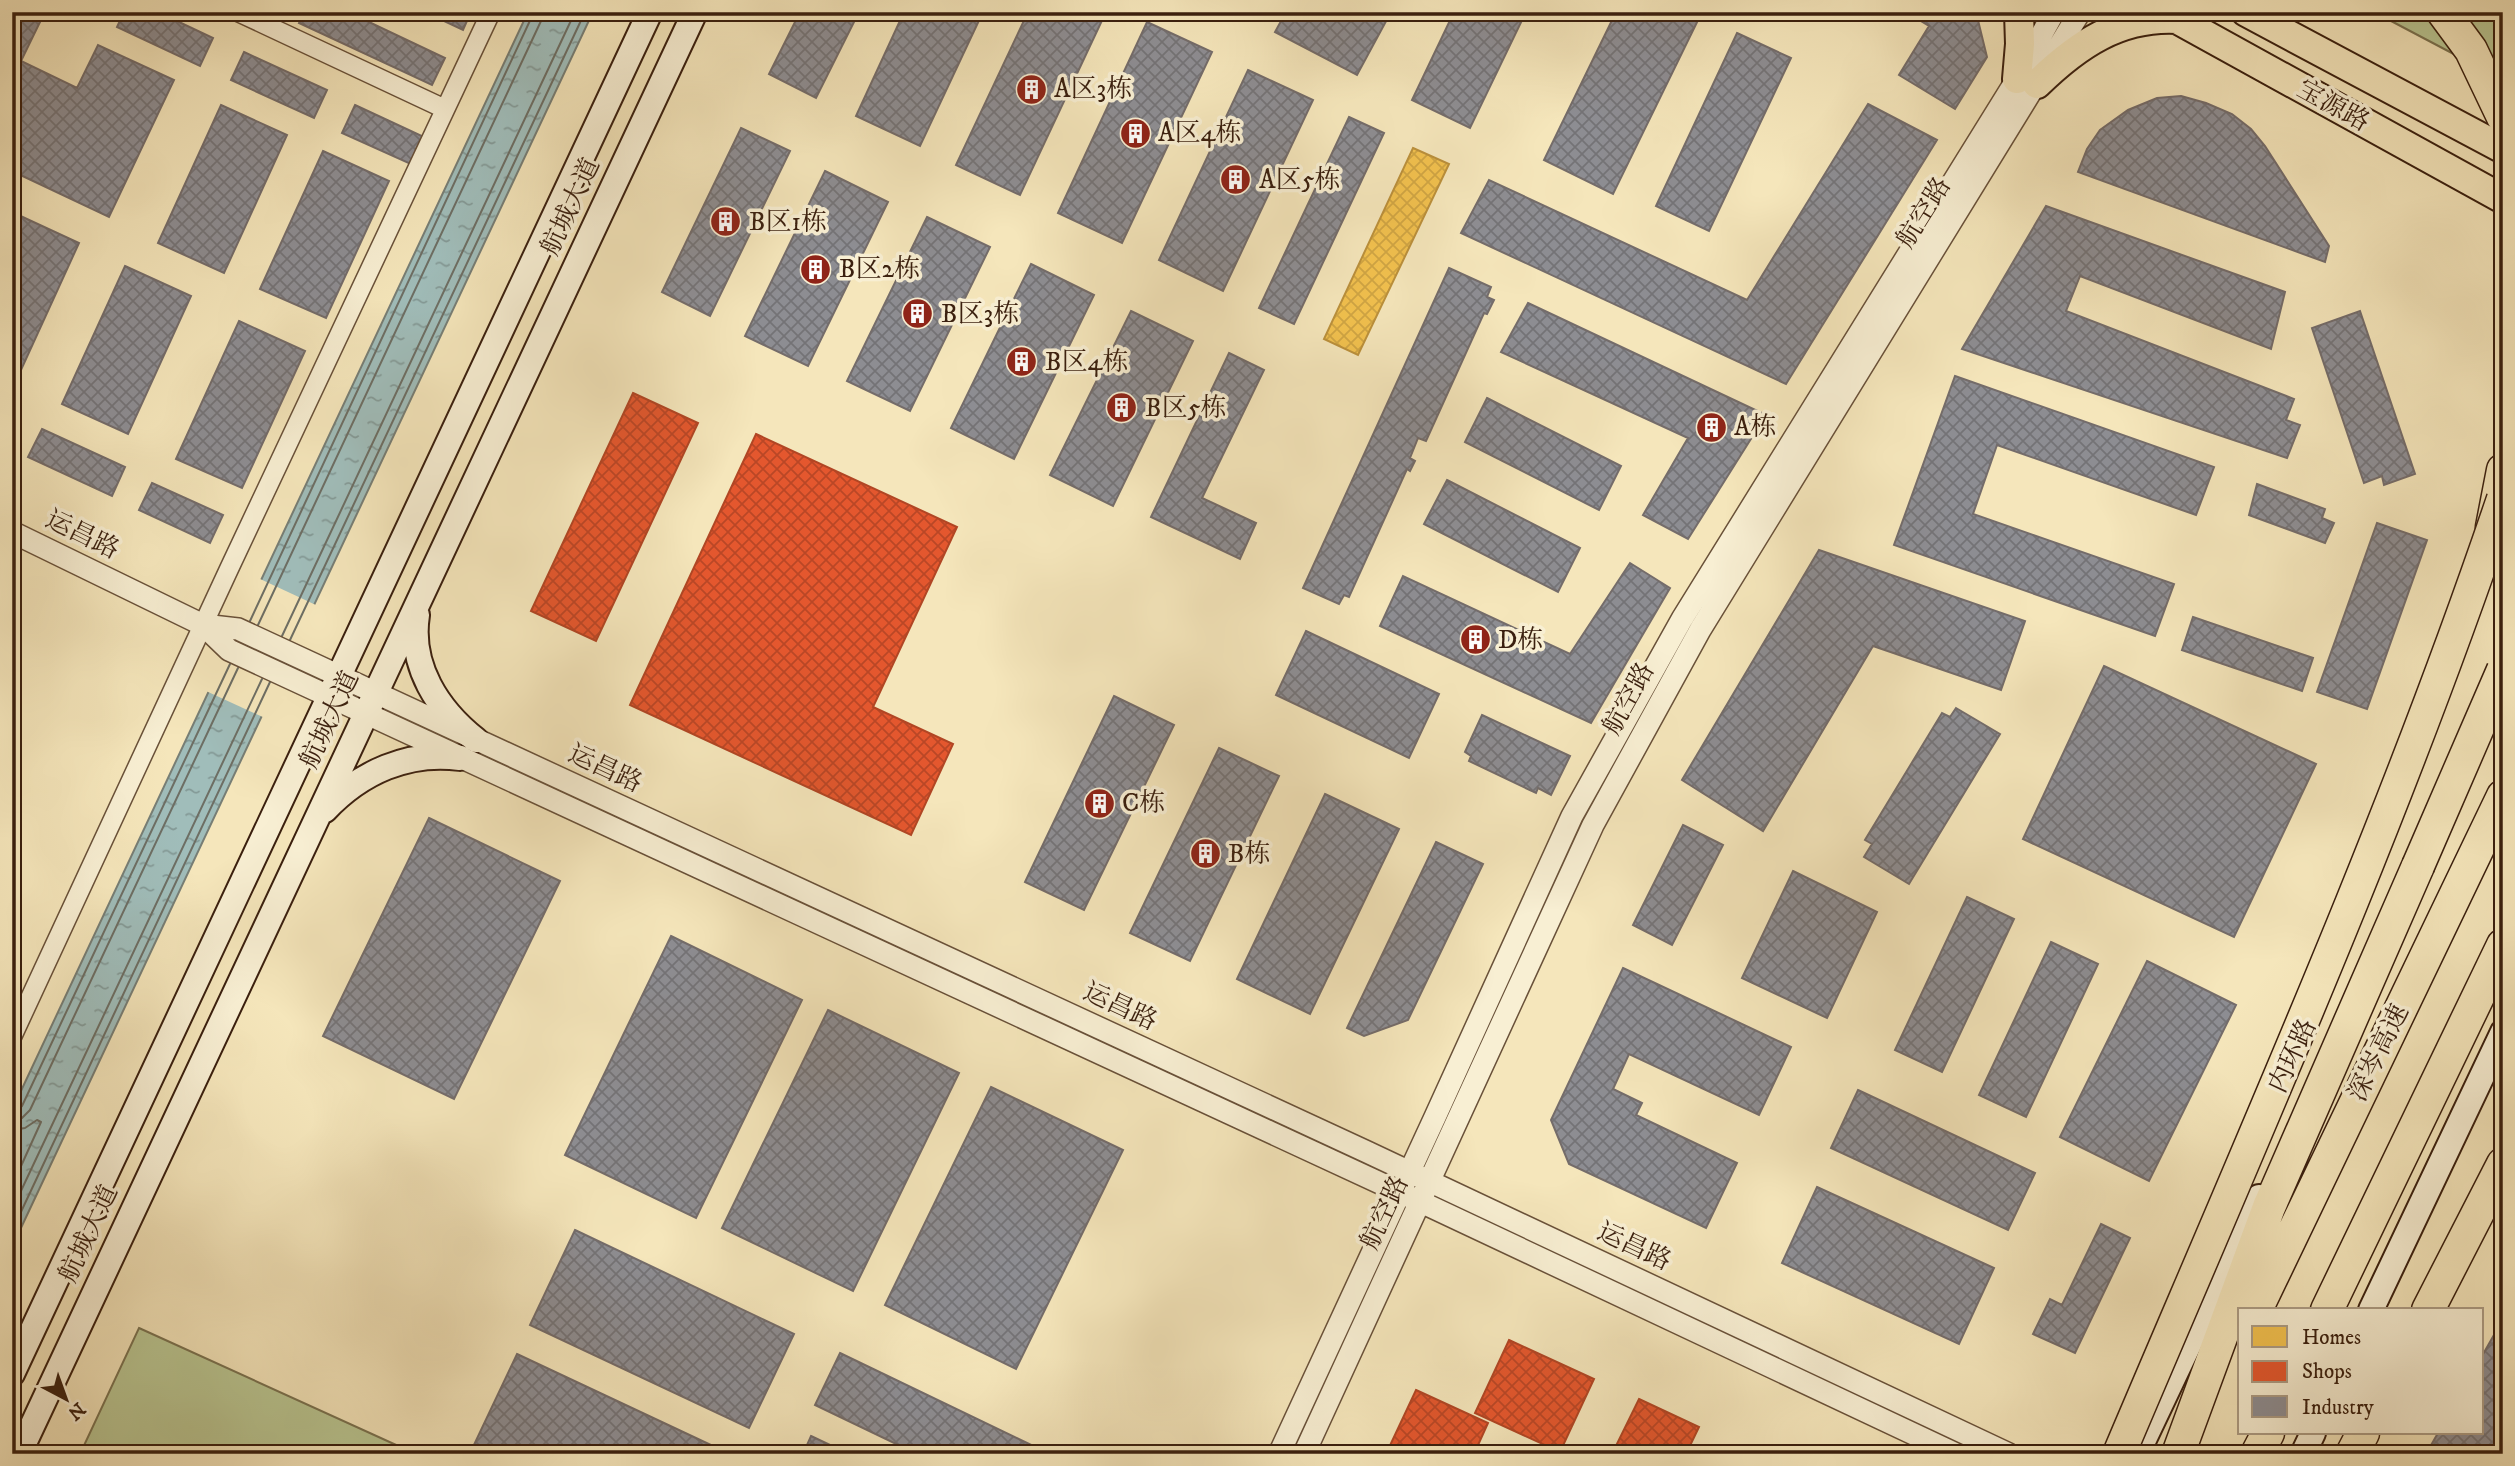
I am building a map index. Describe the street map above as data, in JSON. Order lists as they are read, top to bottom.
{
  "streets": {
    "highway": ["深岑高速"],
    "main road": ["宝源路", "航城大道", "内环路"],
    "street": ["航空路", "运昌路"]
  },
  "crossings": [
    ["航城大道", "运昌路"],
    ["航空路", "运昌路"]
  ],
  "places": {
    "building": [
      "A区3栋",
      "A区4栋",
      "A区5栋",
      "B区1栋",
      "B区2栋",
      "B区3栋",
      "B区4栋",
      "B区5栋",
      "A栋",
      "D栋",
      "C栋",
      "B栋"
    ]
  },
  "legend": ["Homes", "Shops", "Industry"],
  "north": "bottom right"
}
